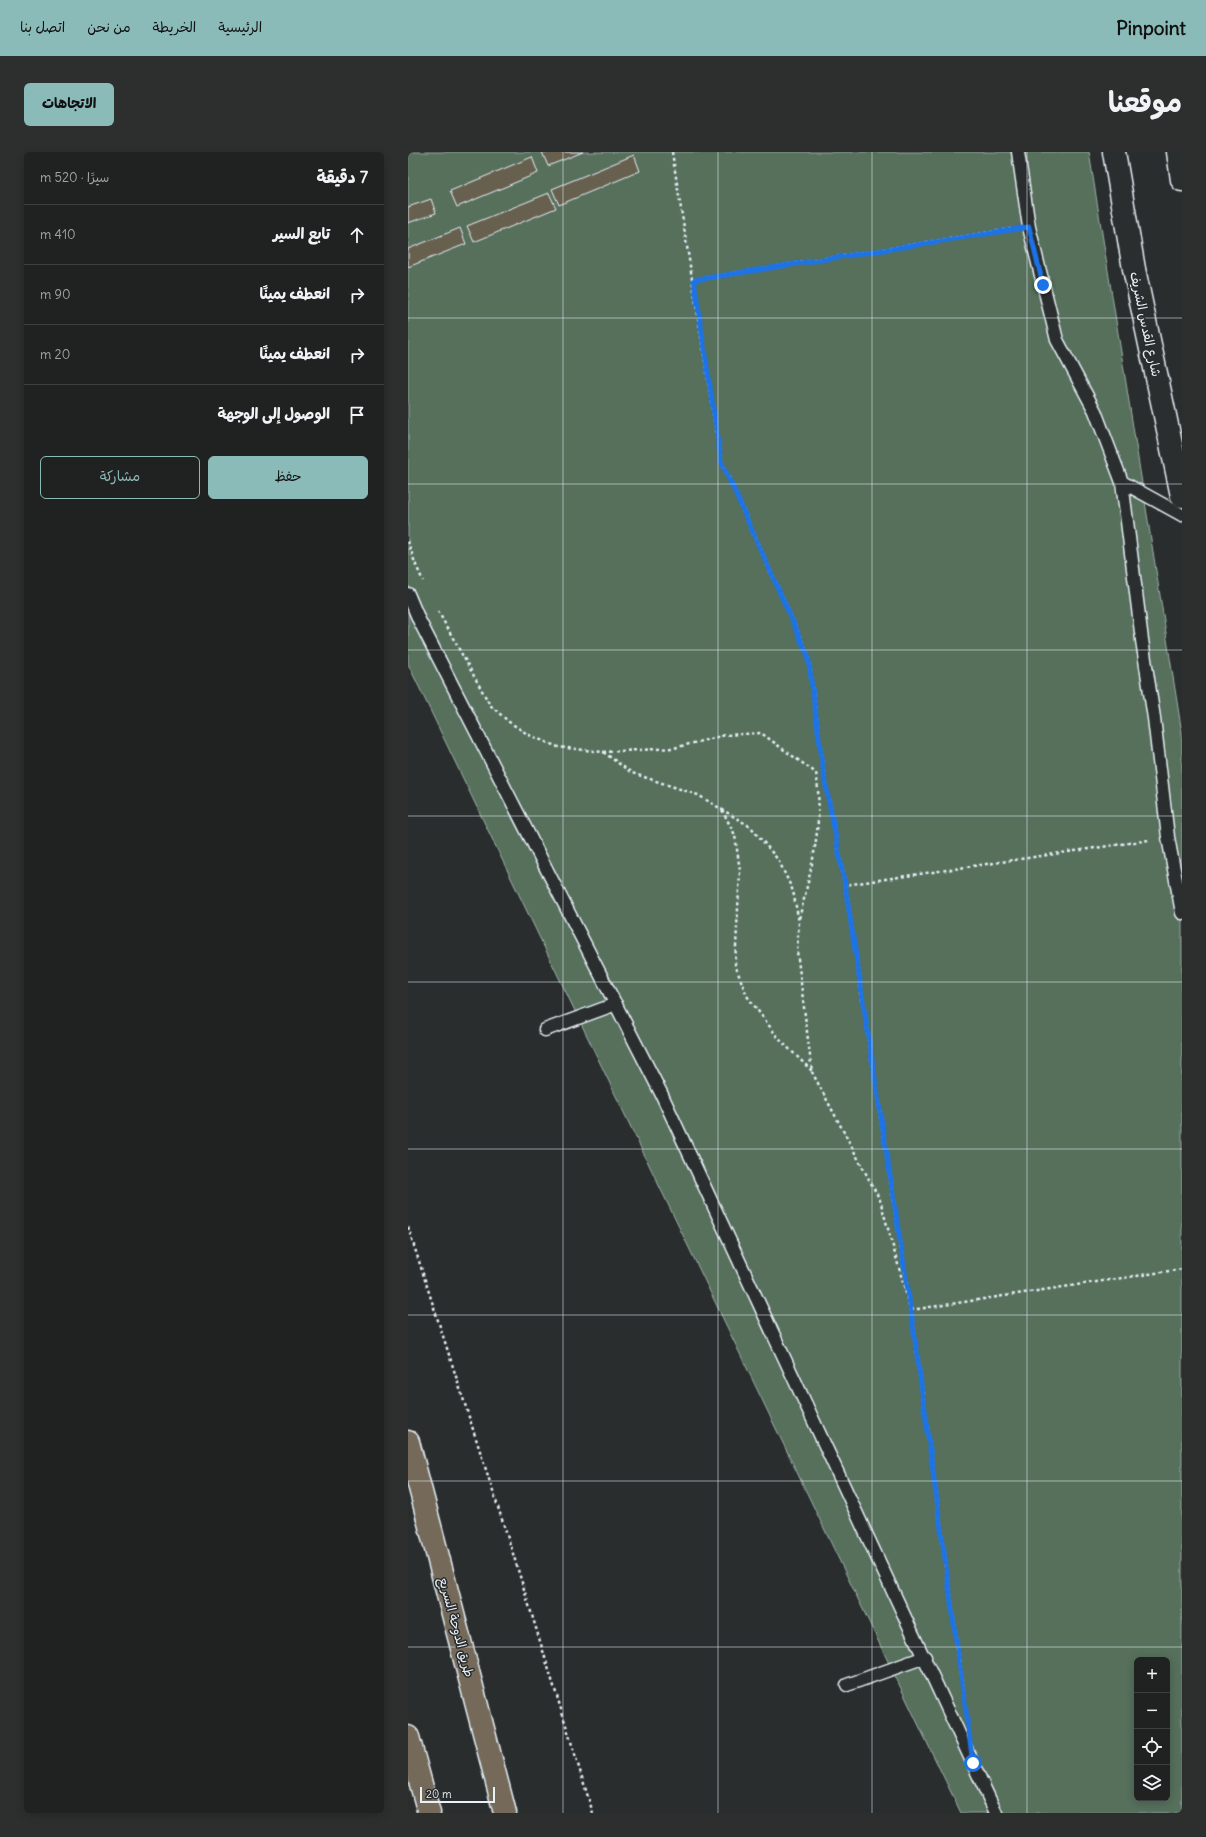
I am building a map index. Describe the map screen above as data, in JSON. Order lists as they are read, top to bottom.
{
  "streets": {
    "highway": ["طريق الدوحة السريع"],
    "street": ["شارع القدس الشريف"]
  },
  "scale_bar": "20 m",
  "page": {
    "header": "Pinpoint",
    "nav": [
      "الرئيسية",
      "الخريطة",
      "من نحن",
      "اتصل بنا"
    ],
    "title": "موقعنا",
    "buttons": [
      "الاتجاهات",
      ["حفظ", "مشاركة"]
    ],
    "heading": ["7 دقيقة", "سيرًا · 520 m"],
    "list": [
      ["تابع السير", "410 m"],
      ["انعطف يمينًا", "90 m"],
      ["انعطف يمينًا", "20 m"],
      "الوصول إلى الوجهة"
    ],
    "map_buttons": ["+", "−"],
    "scale": "20 m"
  }
}
